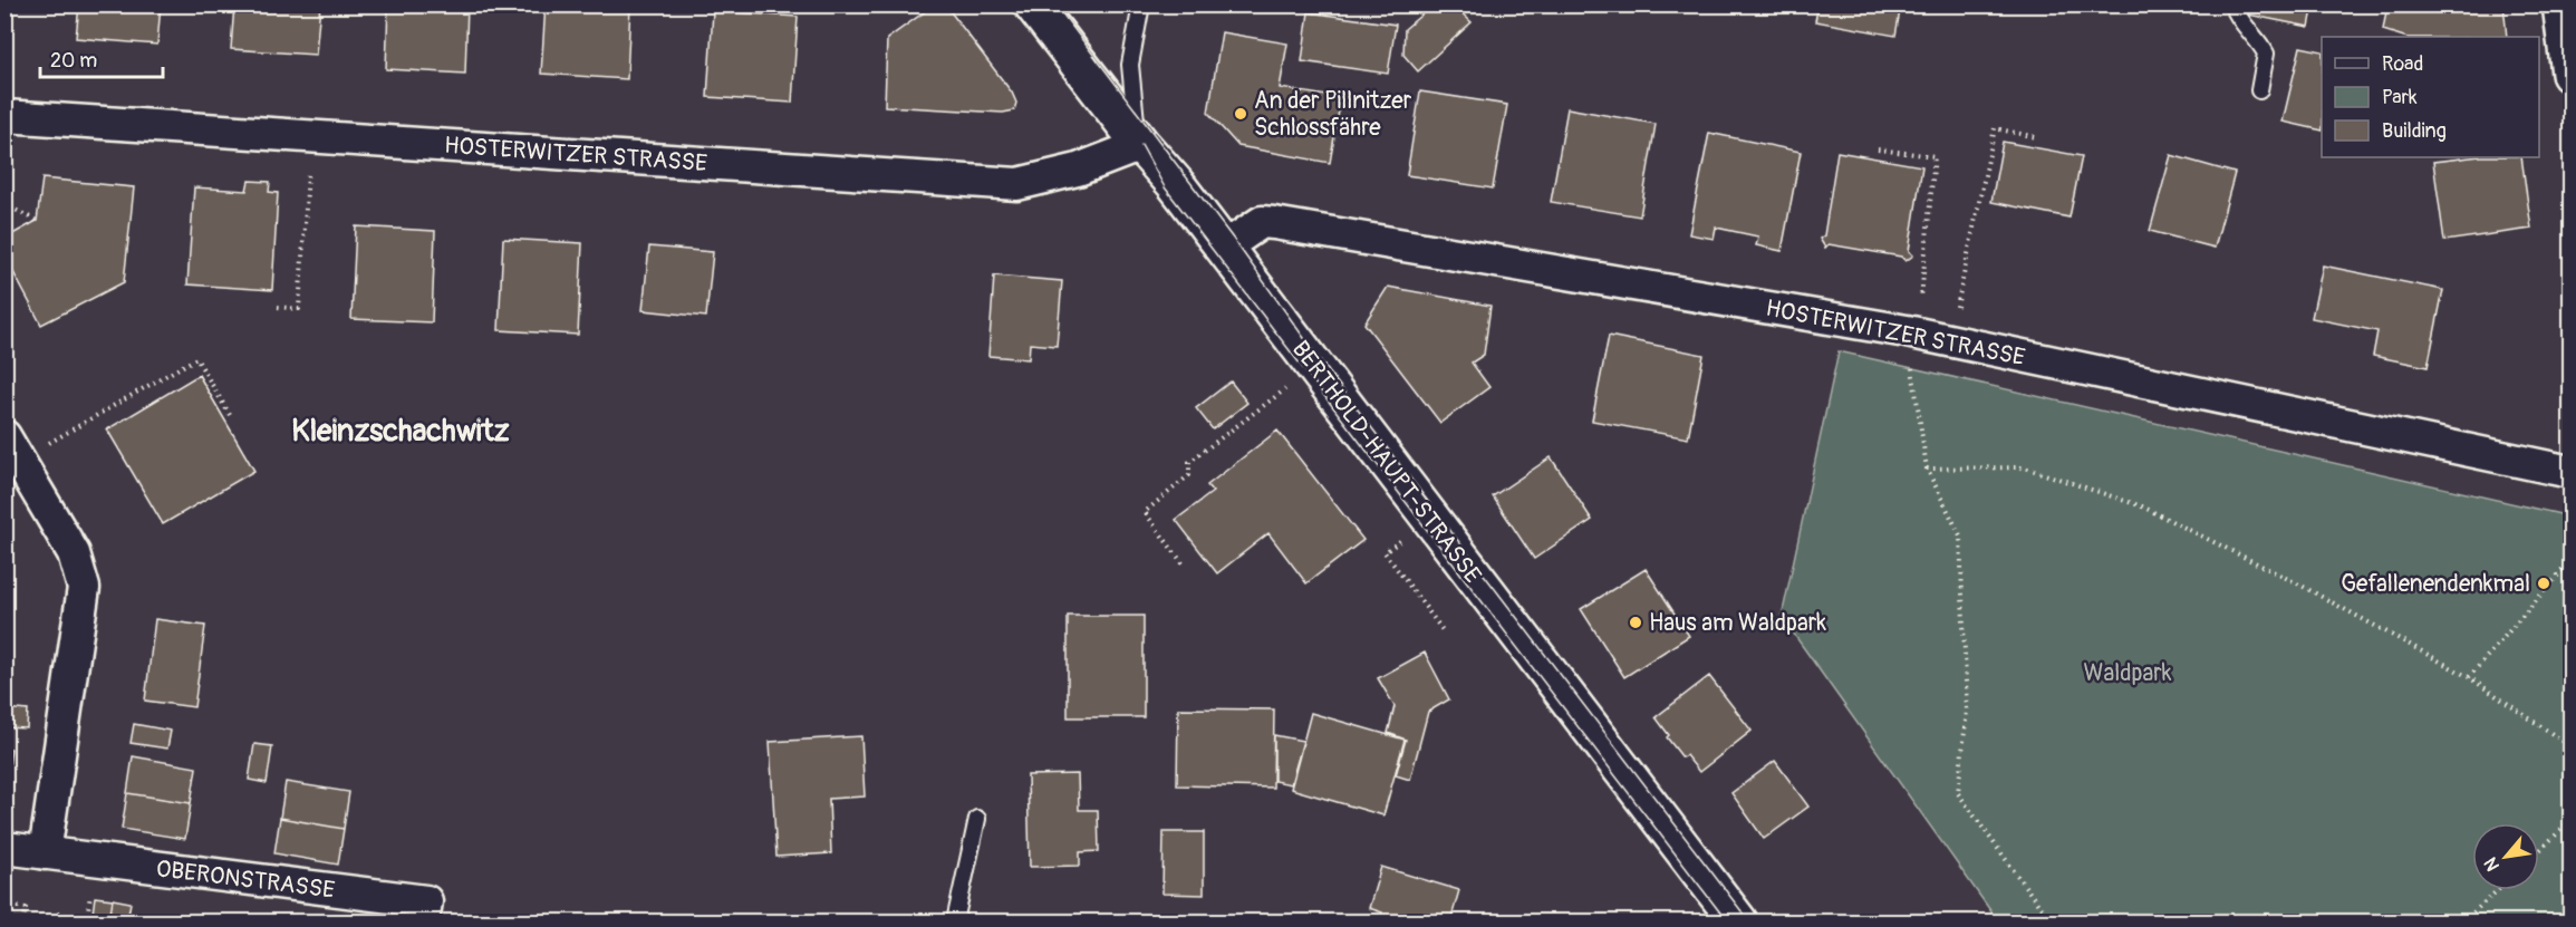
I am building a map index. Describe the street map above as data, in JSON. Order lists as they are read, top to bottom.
{
  "streets": {
    "street": ["HOSTERWITZER STRASSE", "BERTHOLD-HAUPT-STRASSE", "OBERONSTRASSE"]
  },
  "crossings": [
    ["HOSTERWITZER STRASSE", "BERTHOLD-HAUPT-STRASSE"]
  ],
  "districts": ["Kleinzschachwitz"],
  "parks": ["Waldpark"],
  "places": ["An der Pillnitzer Schlossfähre", "Gefallenendenkmal", "Haus am Waldpark"],
  "legend": ["Road", "Park", "Building"],
  "scale_bar": "20 m",
  "north": "bottom left"
}
